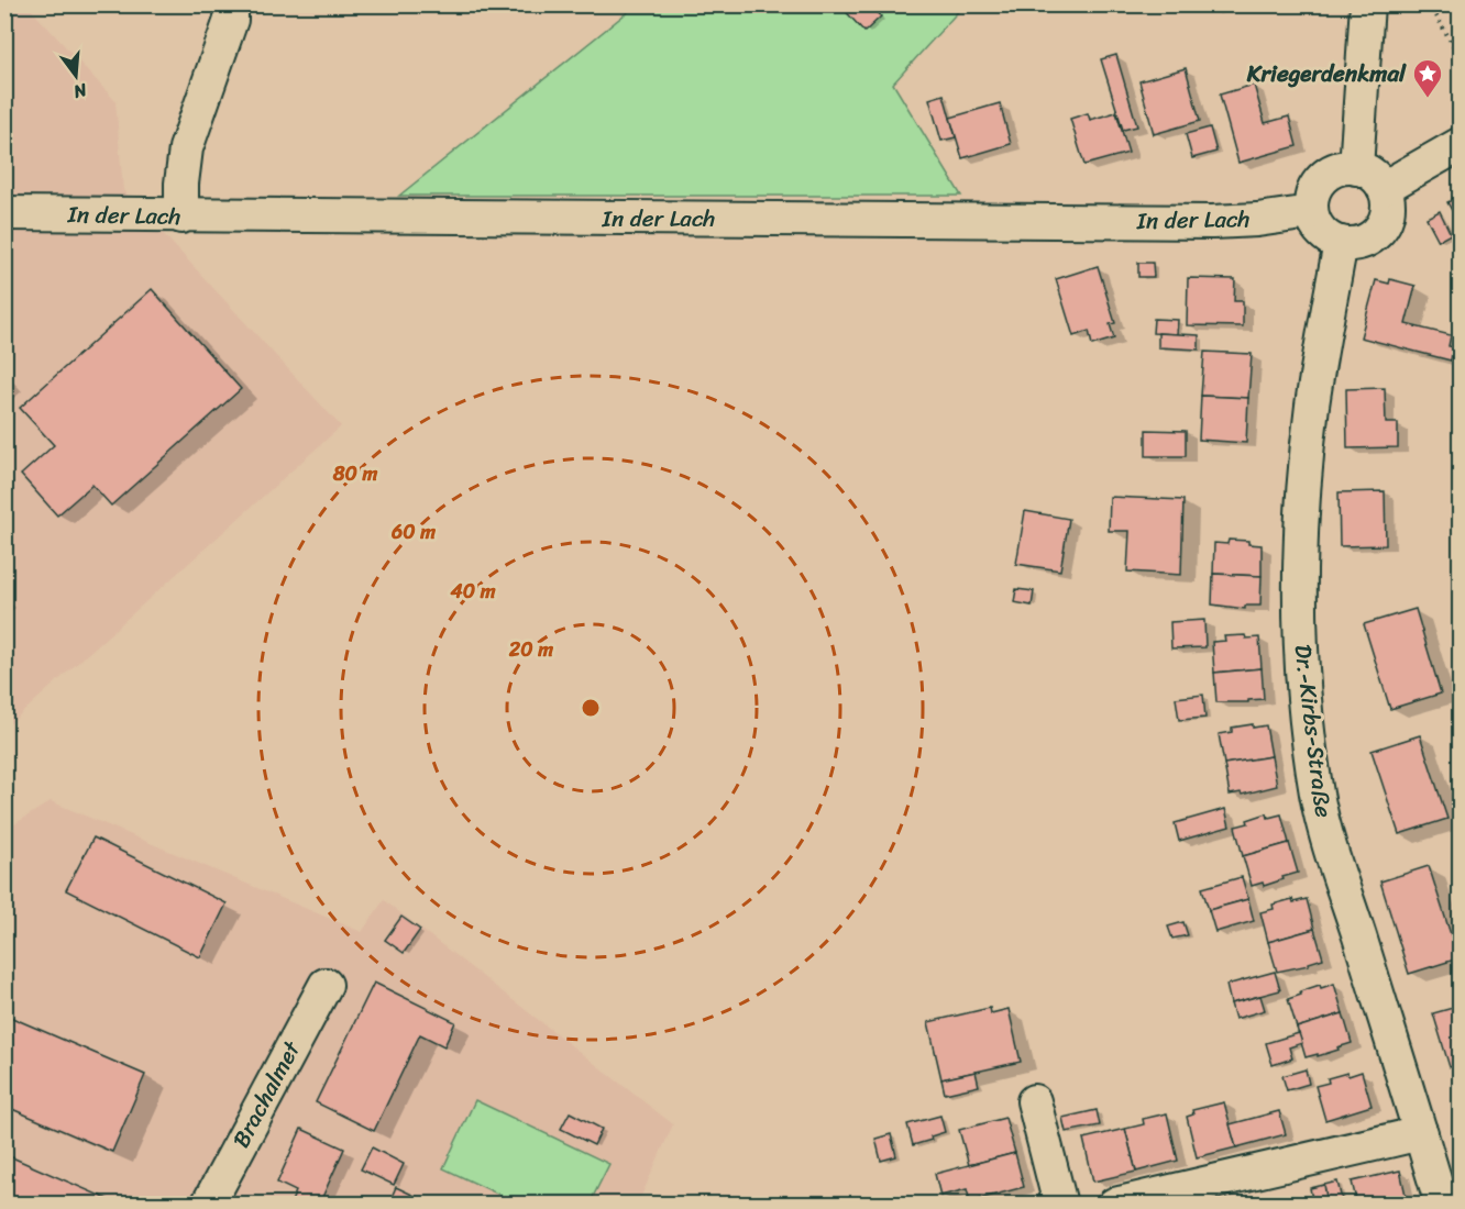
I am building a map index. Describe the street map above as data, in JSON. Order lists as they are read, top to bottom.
{
  "streets": {
    "street": ["In der Lach", "Dr.-Kirbs-Straße", "Brachalmet"]
  },
  "crossings": [
    ["In der Lach", "Dr.-Kirbs-Straße"]
  ],
  "places": {
    "place": ["Kriegerdenkmal"]
  },
  "north": "bottom",
  "rings": [
    "80 m",
    "60 m",
    "40 m",
    "20 m"
  ]
}
